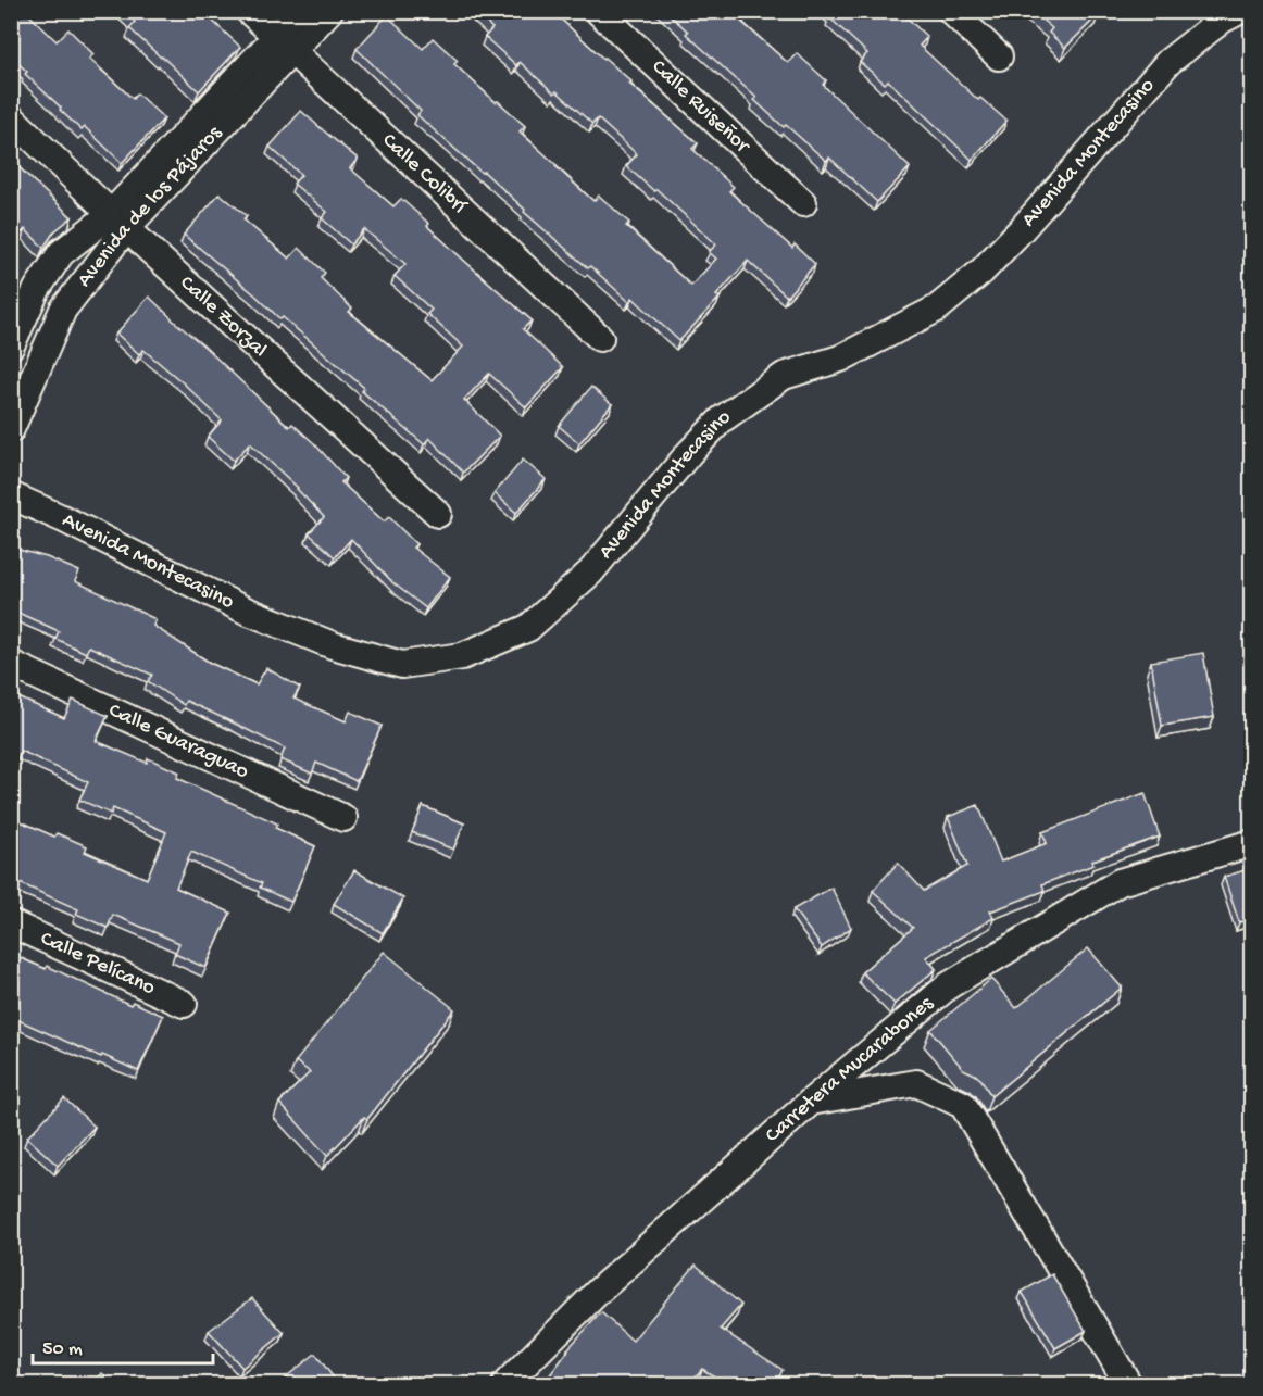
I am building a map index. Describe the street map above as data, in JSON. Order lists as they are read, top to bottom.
{
  "streets": {
    "street": [
      "Calle Ruiseñor",
      "Avenida Montecasino",
      "Calle Colibrí",
      "Avenida de los Pájaros",
      "Calle Zorzal",
      "Calle Guaraguao",
      "Calle Pelícano",
      "Carretera Mucarabones"
    ]
  },
  "crossings": [
    ["Calle Colibrí", "Avenida de los Pájaros"],
    ["Avenida de los Pájaros", "Calle Zorzal"]
  ],
  "scale_bar": "50 m"
}
